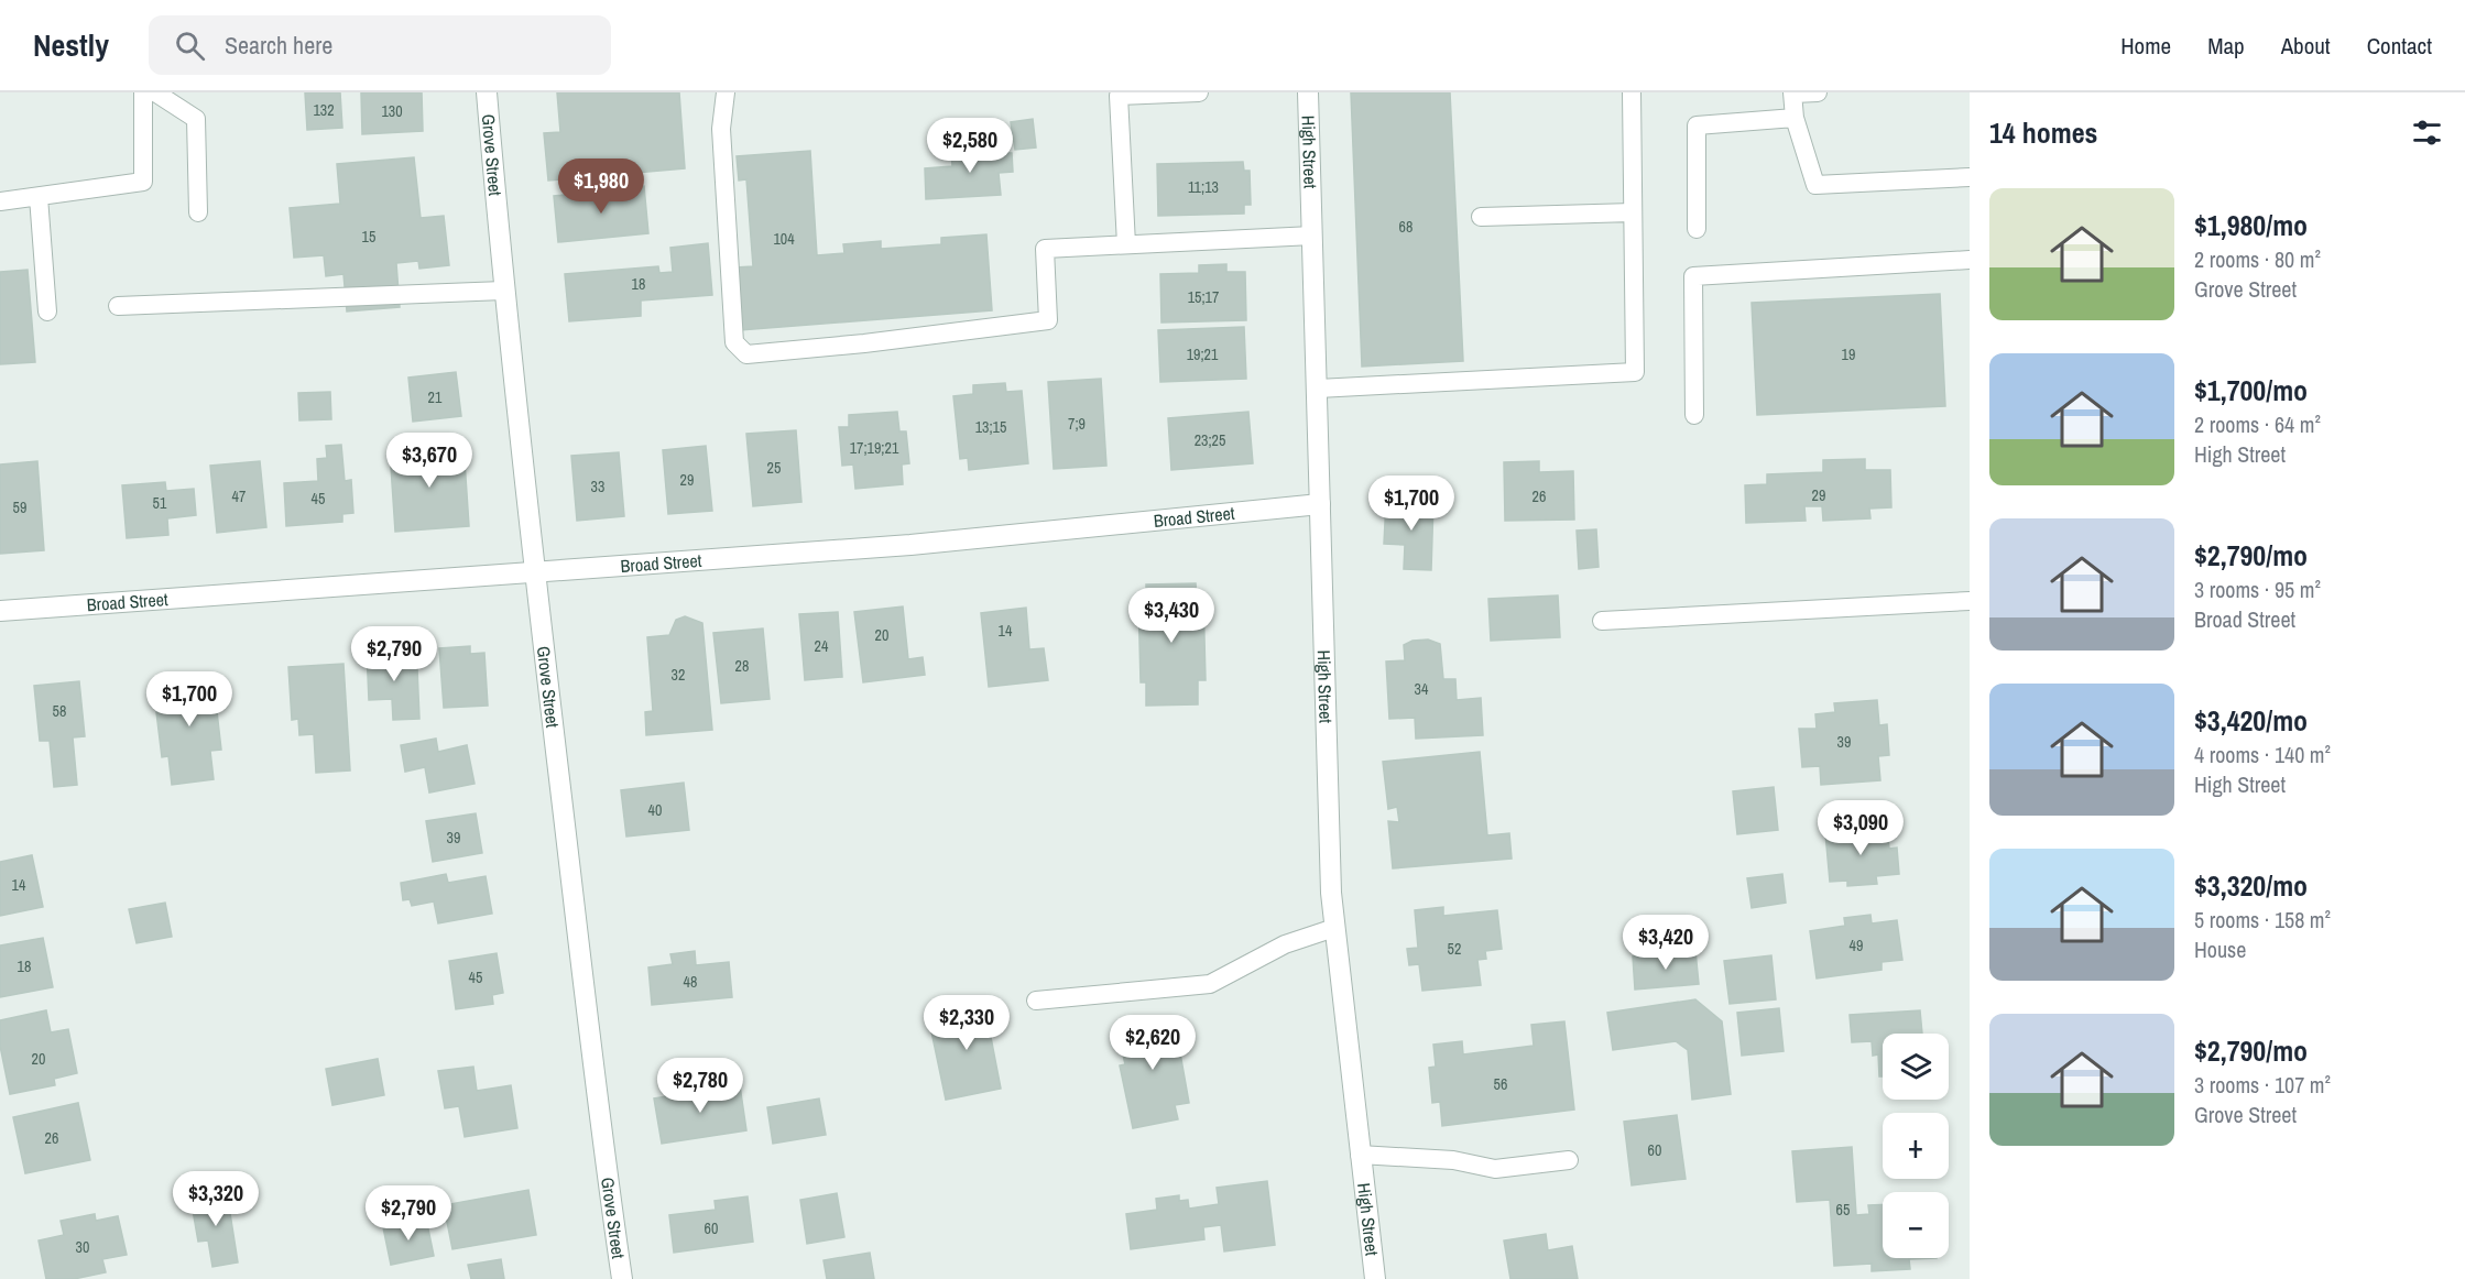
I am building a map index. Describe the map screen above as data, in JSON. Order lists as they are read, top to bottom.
{
  "streets": {
    "street": ["High Street", "Grove Street", "Broad Street"]
  },
  "crossings": [
    ["High Street", "Broad Street"],
    ["Grove Street", "Broad Street"]
  ],
  "house_numbers": [
    "132",
    "130",
    "11;13",
    "68",
    "15",
    "104",
    "18",
    "15;17",
    "19;21",
    "19",
    "21",
    "7;9",
    "13;15",
    "23;25",
    "17;19;21",
    "25",
    "29",
    "33",
    "29",
    "47",
    "26",
    "45",
    "51",
    "59",
    "14",
    "20",
    "24",
    "28",
    "32",
    "34",
    "58",
    "39",
    "40",
    "39",
    "14",
    "49",
    "52",
    "18",
    "45",
    "48",
    "20",
    "56",
    "26",
    "60",
    "65",
    "60",
    "30"
  ],
  "page": {
    "header": "Nestly",
    "search": "Search here",
    "nav": [
      "Home",
      "Map",
      "About",
      "Contact"
    ],
    "heading": "14 homes",
    "price": [
      "$2,580",
      "$1,980",
      "$3,670",
      "$1,700",
      "$3,430",
      "$2,790",
      "$1,700",
      "$3,090",
      "$3,420",
      "$2,330",
      "$2,620",
      "$2,780",
      "$3,320",
      "$2,790"
    ],
    "list": [
      {
        "name": "$1,980/mo",
        "note": "2 rooms · 80 m² · Grove Street"
      },
      {
        "name": "$1,700/mo",
        "note": "2 rooms · 64 m² · High Street"
      },
      {
        "name": "$2,790/mo",
        "note": "3 rooms · 95 m² · Broad Street"
      },
      {
        "name": "$3,420/mo",
        "note": "4 rooms · 140 m² · High Street"
      },
      {
        "name": "$3,320/mo",
        "note": "5 rooms · 158 m² · House"
      },
      {
        "name": "$2,790/mo",
        "note": "3 rooms · 107 m² · Grove Street"
      }
    ],
    "map_buttons": ["+", "−"]
  }
}
